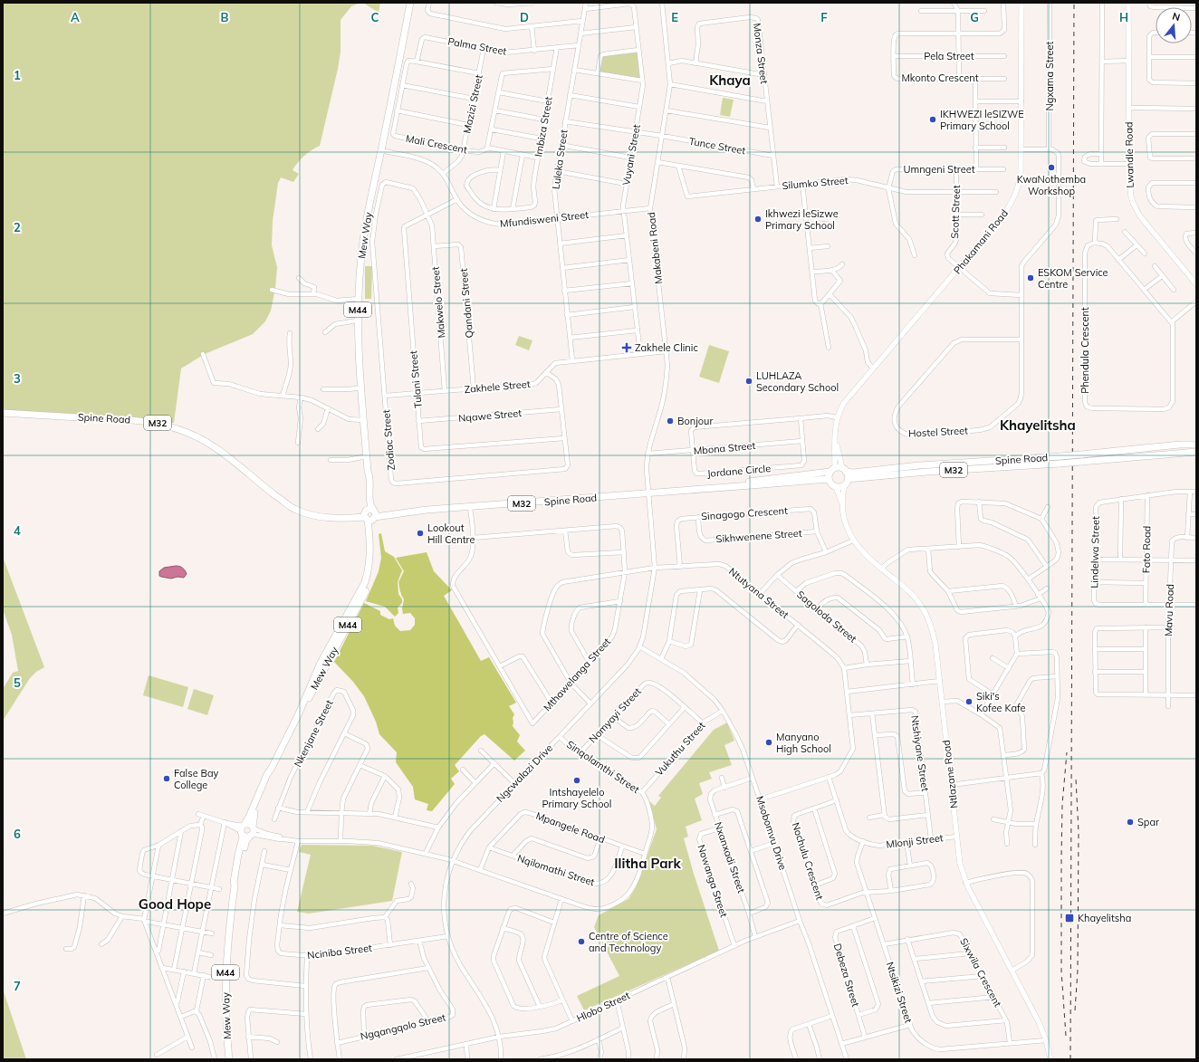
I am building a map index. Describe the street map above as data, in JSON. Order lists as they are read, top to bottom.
{
  "streets": {
    "main road": [
      "Mew Way",
      "M44",
      "Spine Road",
      "M32"
    ],
    "street": [
      "Palma Street",
      "Monza Street",
      "Pela Street",
      "Ngxama Street",
      "Mkonto Crescent",
      "Mazizi Street",
      "Imbiza Street",
      "Mali Crescent",
      "Tunce Street",
      "Vuyani Street",
      "Lwandle Road",
      "Luleka Street",
      "Umngeni Street",
      "Silumko Street",
      "Scott Street",
      "Mfundisweni Street",
      "Phakamani Road",
      "Makabeni Road",
      "Makwelo Street",
      "Qandani Street",
      "Phendula Crescent",
      "Tulani Street",
      "Zakhele Street",
      "Nqawe Street",
      "Hostel Street",
      "Zodiac Street",
      "Mbona Street",
      "Jordane Circle",
      "Sinagogo Crescent",
      "Sikhwenene Street",
      "Fato Road",
      "Lindelwa Street",
      "Ntutyana Street",
      "Mavu Road",
      "Sagoloda Street",
      "Mthawelanga Street",
      "Nomyayi Street",
      "Nkenjane Street",
      "Vukuthu Street",
      "Ntshiyane Street",
      "Sinqolamthi Street",
      "Ngcwalazi Drive",
      "Ntlazane Road",
      "Mpangele Road",
      "Msobomvu Drive",
      "Mlonji Street",
      "Nxanxadi Street",
      "Nochulu Crescent",
      "Nqilomathi Street",
      "Nowanga Street",
      "Nciniba Street",
      "Sixwila Crescent",
      "Debeza Street",
      "Ntsikizi Street",
      "Hlobo Street",
      "Ngqangqolo Street"
    ]
  },
  "crossings": [
    ["Palma Street", "Mazizi Street"],
    ["Palma Street", "Imbiza Street"],
    ["Palma Street", "Mali Crescent"],
    ["Palma Street", "Luleka Street"],
    ["Monza Street", "Tunce Street"],
    ["Monza Street", "Silumko Street"],
    ["Pela Street", "Mkonto Crescent"],
    ["Ngxama Street", "Hostel Street"],
    ["Mazizi Street", "Mali Crescent"],
    ["Mazizi Street", "Mfundisweni Street"],
    ["Imbiza Street", "Mali Crescent"],
    ["Tunce Street", "Vuyani Street"],
    ["Tunce Street", "Luleka Street"],
    ["Tunce Street", "Makabeni Road"],
    ["Vuyani Street", "Luleka Street"],
    ["Vuyani Street", "Mfundisweni Street"],
    ["Vuyani Street", "Zakhele Street"],
    ["Luleka Street", "Mfundisweni Street"],
    ["Luleka Street", "Zakhele Street"],
    ["Umngeni Street", "Silumko Street"],
    ["Umngeni Street", "Scott Street"],
    ["Silumko Street", "Scott Street"],
    ["Scott Street", "Phakamani Road"],
    ["Mfundisweni Street", "Mew Way"],
    ["Mfundisweni Street", "Makabeni Road"],
    ["Mfundisweni Street", "Tulani Street"],
    ["Mew Way", "Spine Road"],
    ["Mew Way", "Sinqolamthi Street"],
    ["Phakamani Road", "Spine Road"],
    ["Phakamani Road", "Jordane Circle"],
    ["Phakamani Road", "Ntlazane Road"],
    ["Makabeni Road", "Zakhele Street"],
    ["Makabeni Road", "Spine Road"],
    ["Makabeni Road", "Mbona Street"],
    ["Makabeni Road", "Ngcwalazi Drive"],
    ["Makwelo Street", "Qandani Street"],
    ["Makwelo Street", "Tulani Street"],
    ["Makwelo Street", "Zakhele Street"],
    ["Makwelo Street", "Zodiac Street"],
    ["Qandani Street", "Zakhele Street"],
    ["Tulani Street", "Zakhele Street"],
    ["Tulani Street", "Nqawe Street"],
    ["Tulani Street", "Zodiac Street"],
    ["Zakhele Street", "Zodiac Street"],
    ["Nqawe Street", "Zodiac Street"],
    ["Spine Road", "Ngcwalazi Drive"],
    ["Spine Road", "Ntlazane Road"],
    ["Mbona Street", "Jordane Circle"],
    ["Sinagogo Crescent", "Sikhwenene Street"],
    ["Sinagogo Crescent", "Ntutyana Street"],
    ["Fato Road", "Lindelwa Street"],
    ["Ntutyana Street", "Mthawelanga Street"],
    ["Ntutyana Street", "Ngcwalazi Drive"],
    ["Nomyayi Street", "Vukuthu Street"],
    ["Nomyayi Street", "Sinqolamthi Street"],
    ["Vukuthu Street", "Sinqolamthi Street"],
    ["Vukuthu Street", "Msobomvu Drive"],
    ["Ntshiyane Street", "Mlonji Street"],
    ["Sinqolamthi Street", "Ngcwalazi Drive"],
    ["Sinqolamthi Street", "Mpangele Road"],
    ["Sinqolamthi Street", "Nciniba Street"],
    ["Ngcwalazi Drive", "Msobomvu Drive"],
    ["Ngcwalazi Drive", "Nciniba Street"],
    ["Ngcwalazi Drive", "Hlobo Street"],
    ["Ntlazane Road", "Mlonji Street"],
    ["Ntlazane Road", "Ntsikizi Street"],
    ["Mpangele Road", "Nqilomathi Street"],
    ["Msobomvu Drive", "Nxanxadi Street"],
    ["Msobomvu Drive", "Hlobo Street"],
    ["Mlonji Street", "Nochulu Crescent"],
    ["Mlonji Street", "Ntsikizi Street"],
    ["Nxanxadi Street", "Nowanga Street"],
    ["Nxanxadi Street", "Hlobo Street"],
    ["Nochulu Crescent", "Ntsikizi Street"],
    ["Nowanga Street", "Hlobo Street"],
    ["Nciniba Street", "Ngqangqolo Street"],
    ["Sixwila Crescent", "Ntsikizi Street"],
    ["Debeza Street", "Ntsikizi Street"]
  ],
  "districts": [
    "Khaya",
    "Khayelitsha",
    "Ilitha Park",
    "Good Hope"
  ],
  "places": {
    "other": [
      "IKHWEZI leSIZWE Primary School",
      "KwaNothemba Workshop",
      "Ikhwezi leSizwe Primary School",
      "ESKOM Service Centre",
      "LUHLAZA Secondary School",
      "Bonjour",
      "Lookout Hill Centre",
      "Siki's Kofee Kafe",
      "Manyano High School",
      "False Bay College",
      "Intshayelelo Primary School",
      "Spar",
      "Centre of Science and Technology"
    ],
    "health": ["Zakhele Clinic"],
    "transit": ["Khayelitsha"]
  },
  "north": "top",
  "grid": {
    "columns": [
      "A",
      "B",
      "C",
      "D",
      "E",
      "F",
      "G",
      "H"
    ],
    "rows": [
      "1",
      "2",
      "3",
      "4",
      "5",
      "6",
      "7"
    ]
  }
}
